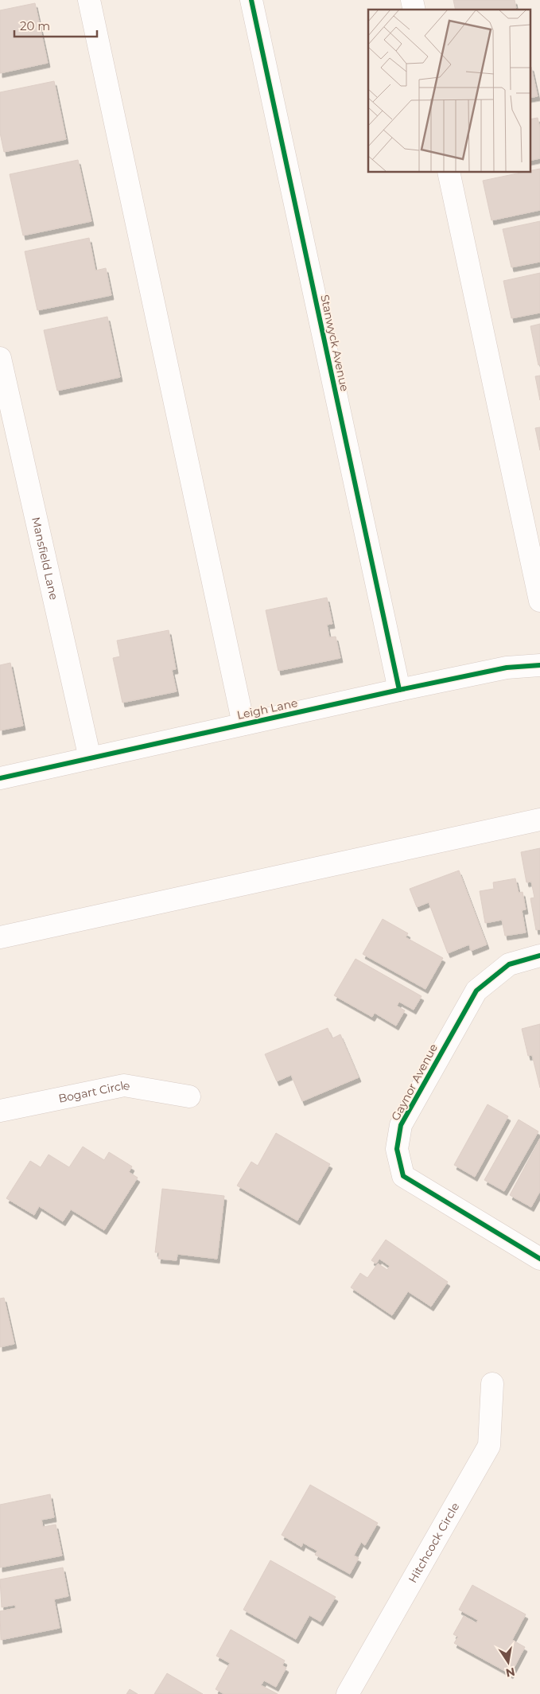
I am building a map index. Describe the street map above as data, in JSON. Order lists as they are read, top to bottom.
{
  "streets": {
    "street": [
      "Stanwyck Avenue",
      "Mansfield Lane",
      "Leigh Lane",
      "Gaynor Avenue",
      "Bogart Circle",
      "Hitchcock Circle"
    ]
  },
  "crossings": [
    ["Stanwyck Avenue", "Leigh Lane"],
    ["Mansfield Lane", "Leigh Lane"]
  ],
  "scale_bar": "20 m",
  "north": "bottom"
}
